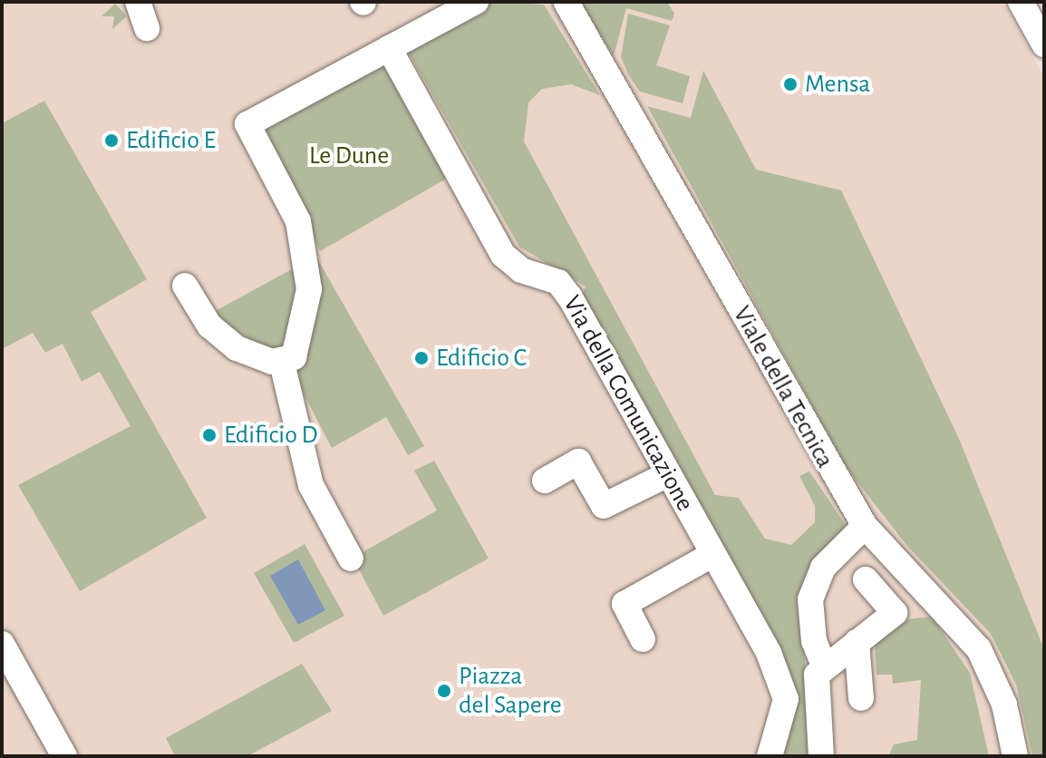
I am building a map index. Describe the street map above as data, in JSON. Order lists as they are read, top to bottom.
{
  "streets": {
    "street": ["Viale della Tecnica", "Via della Comunicazione"]
  },
  "parks": ["Le Dune"],
  "places": [
    "Mensa",
    "Edificio E",
    "Edificio C",
    "Edificio D",
    "Piazza del Sapere"
  ]
}
